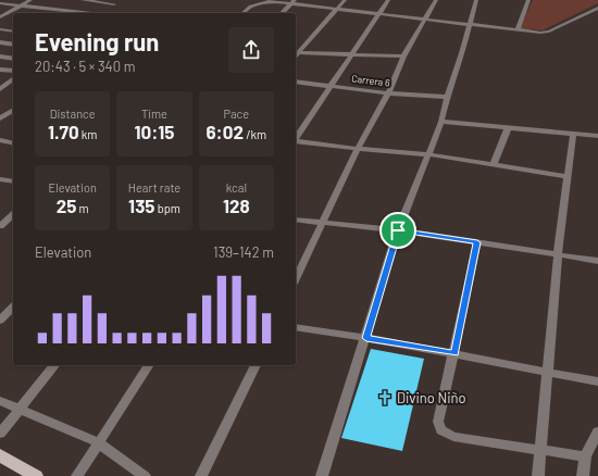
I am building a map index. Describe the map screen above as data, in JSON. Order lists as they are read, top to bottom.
{
  "streets": {
    "street": ["Carrera 6"]
  },
  "places": {
    "church": ["Divino Niño"]
  },
  "page": {
    "heading": ["Evening run", "20:43 · 5 × 340 m"],
    "stats": [
      ["Distance", "1.70 km"],
      ["Time", "10:15"],
      ["Pace", "6:02 /km"],
      ["Elevation", "25 m"],
      ["Heart rate", "135 bpm"],
      ["kcal", "128"]
    ],
    "chart": ["Elevation", "139–142 m"]
  }
}
